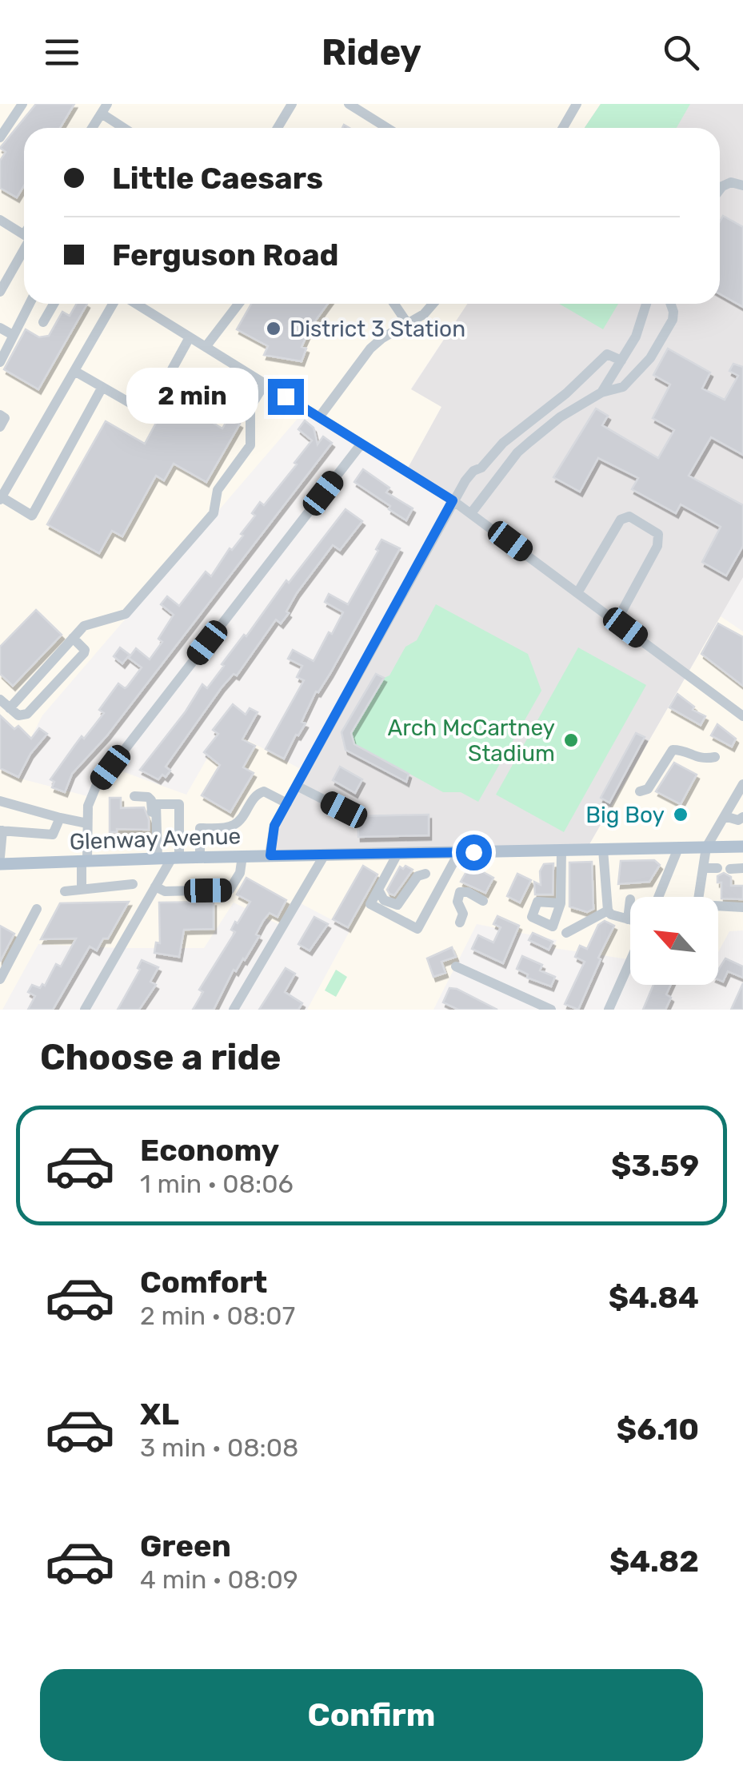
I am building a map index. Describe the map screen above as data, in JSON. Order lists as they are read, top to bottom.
{
  "streets": {
    "main road": ["Glenway Avenue"]
  },
  "places": ["District 3 Station", "Arch McCartney Stadium", "Big Boy"],
  "north": "top left",
  "page": {
    "header": "Ridey",
    "banner": ["Little Caesars", "Ferguson Road"],
    "bubble": "2 min",
    "heading": "Choose a ride",
    "list": [
      {
        "name": "Economy",
        "note": "1 min · 08:06",
        "value": "$3.59"
      },
      {
        "name": "Comfort",
        "note": "2 min · 08:07",
        "value": "$4.84"
      },
      {
        "name": "XL",
        "note": "3 min · 08:08",
        "value": "$6.10"
      },
      {
        "name": "Green",
        "note": "4 min · 08:09",
        "value": "$4.82"
      }
    ],
    "buttons": "Confirm"
  }
}
